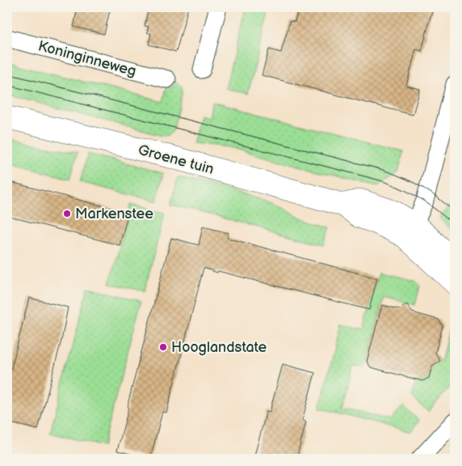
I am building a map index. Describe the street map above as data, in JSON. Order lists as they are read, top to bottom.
{
  "streets": {
    "street": ["Koninginneweg", "Groene tuin"]
  },
  "places": ["Markenstee", "Hooglandstate"]
}
